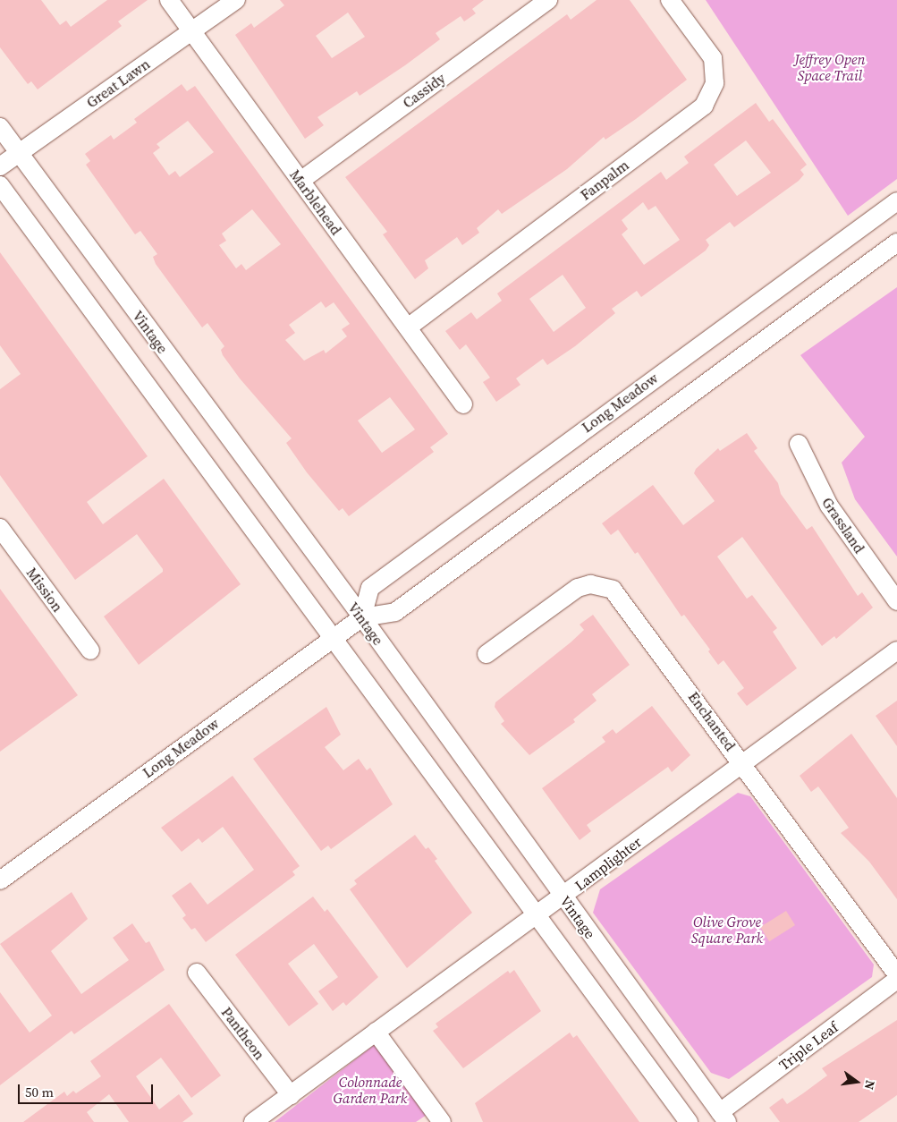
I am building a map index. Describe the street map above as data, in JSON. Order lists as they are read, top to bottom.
{
  "streets": {
    "street": [
      "Great Lawn",
      "Cassidy",
      "Fanpalm",
      "Marblehead",
      "Vintage",
      "Long Meadow",
      "Grassland",
      "Mission",
      "Enchanted",
      "Lamplighter",
      "Pantheon",
      "Triple Leaf"
    ]
  },
  "crossings": [
    ["Great Lawn", "Marblehead"],
    ["Great Lawn", "Vintage"],
    ["Cassidy", "Marblehead"],
    ["Fanpalm", "Marblehead"],
    ["Vintage", "Long Meadow"],
    ["Vintage", "Lamplighter"],
    ["Vintage", "Triple Leaf"],
    ["Enchanted", "Lamplighter"],
    ["Lamplighter", "Pantheon"]
  ],
  "parks": ["Jeffrey Open Space Trail", "Olive Grove Square Park", "Colonnade Garden Park"],
  "scale_bar": "50 m",
  "north": "right"
}
